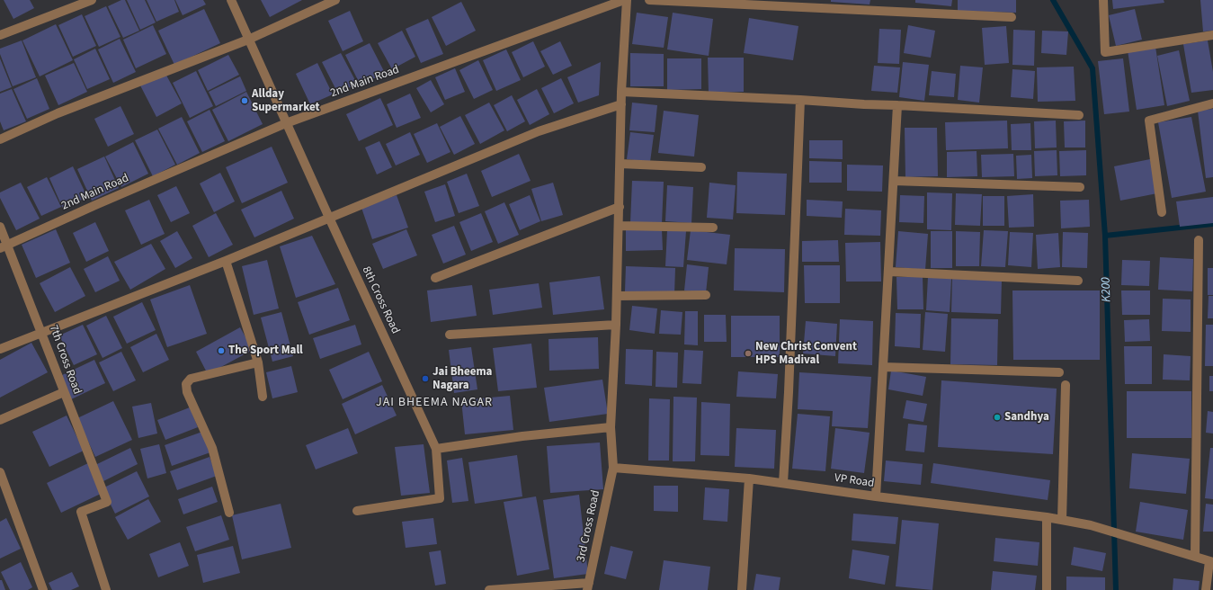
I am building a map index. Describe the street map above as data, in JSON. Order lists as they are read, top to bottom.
{
  "streets": {
    "street": [
      "2nd Main Road",
      "8th Cross Road",
      "7th Cross Road",
      "VP Road",
      "3rd Cross Road"
    ]
  },
  "crossings": [
    ["2nd Main Road", "8th Cross Road"],
    ["2nd Main Road", "7th Cross Road"],
    ["VP Road", "3rd Cross Road"]
  ],
  "districts": ["JAI BHEEMA NAGAR"],
  "water": ["K200"],
  "places": [
    "Allday Supermarket",
    "The Sport Mall",
    "New Christ Convent HPS Madival",
    "Jai Bheema Nagara",
    "Sandhya"
  ]
}
